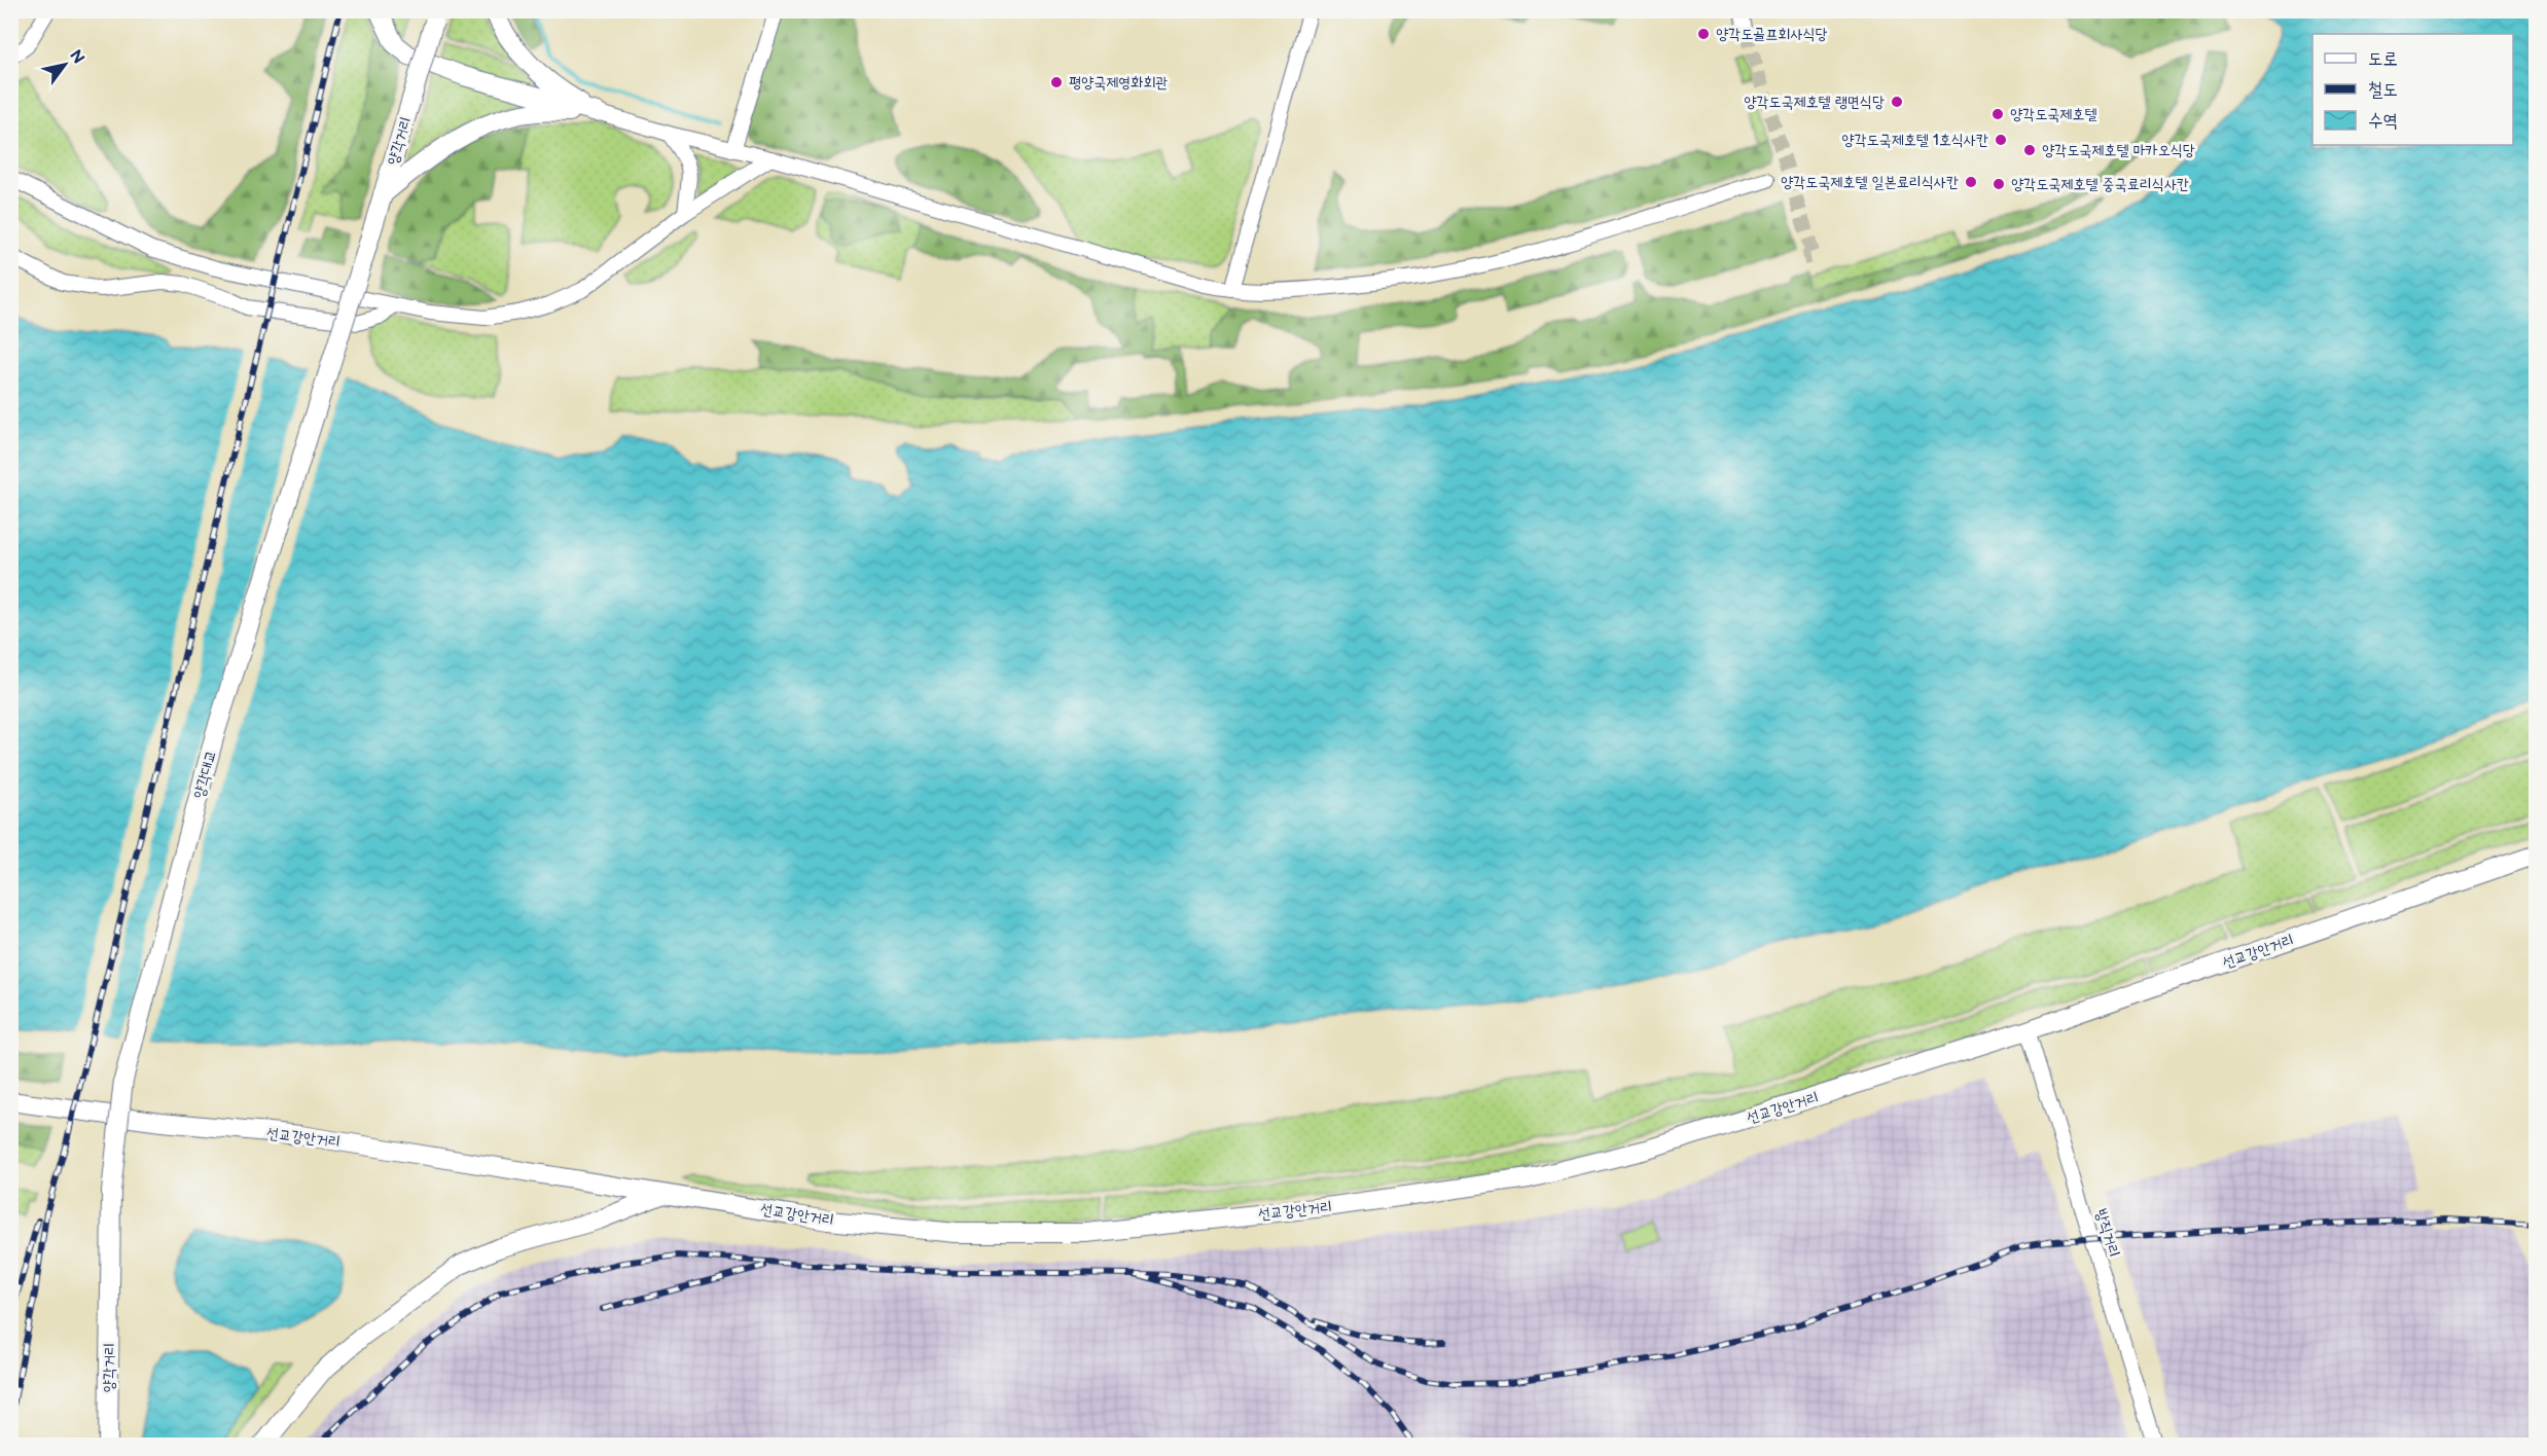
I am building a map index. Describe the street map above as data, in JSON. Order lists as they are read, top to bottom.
{
  "streets": {
    "main road": ["양각거리", "양각대교", "선교강안거리"],
    "street": ["방직거리"]
  },
  "crossings": [
    ["양각거리", "양각대교"],
    ["선교강안거리", "방직거리"]
  ],
  "places": [
    "양각도골프회사식당",
    "평양국제영화회관",
    "양각도국제호텔 랭면식당",
    "양각도국제호텔",
    "양각도국제호텔 1호식사칸",
    "양각도국제호텔 마카오식당",
    "양각도국제호텔 일본료리식사칸",
    "양각도국제호텔 중국료리식사칸"
  ],
  "legend": ["도로", "철도", "수역"],
  "north": "top right"
}
